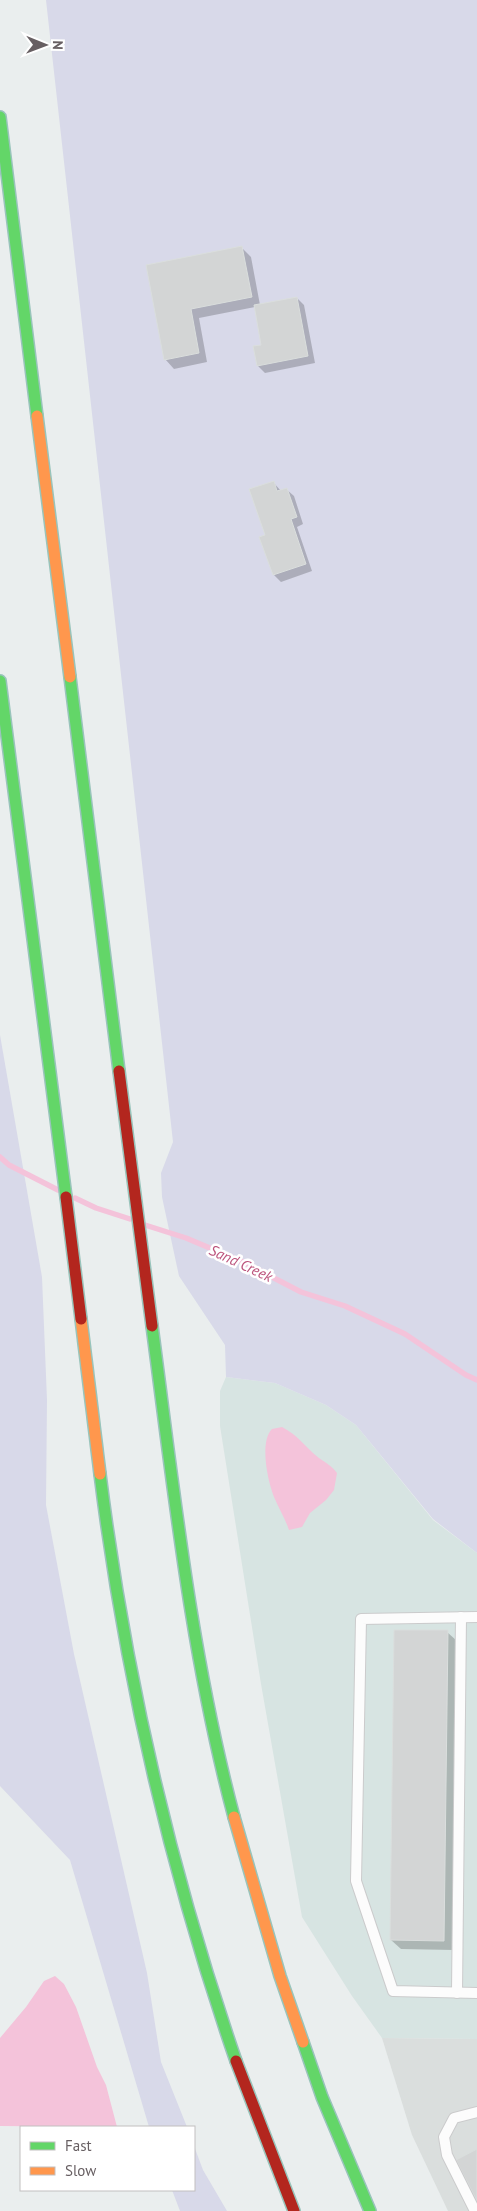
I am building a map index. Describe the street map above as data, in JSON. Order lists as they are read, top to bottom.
{
  "water": ["Sand Creek"],
  "legend": ["Fast", "Slow"],
  "north": "right"
}
